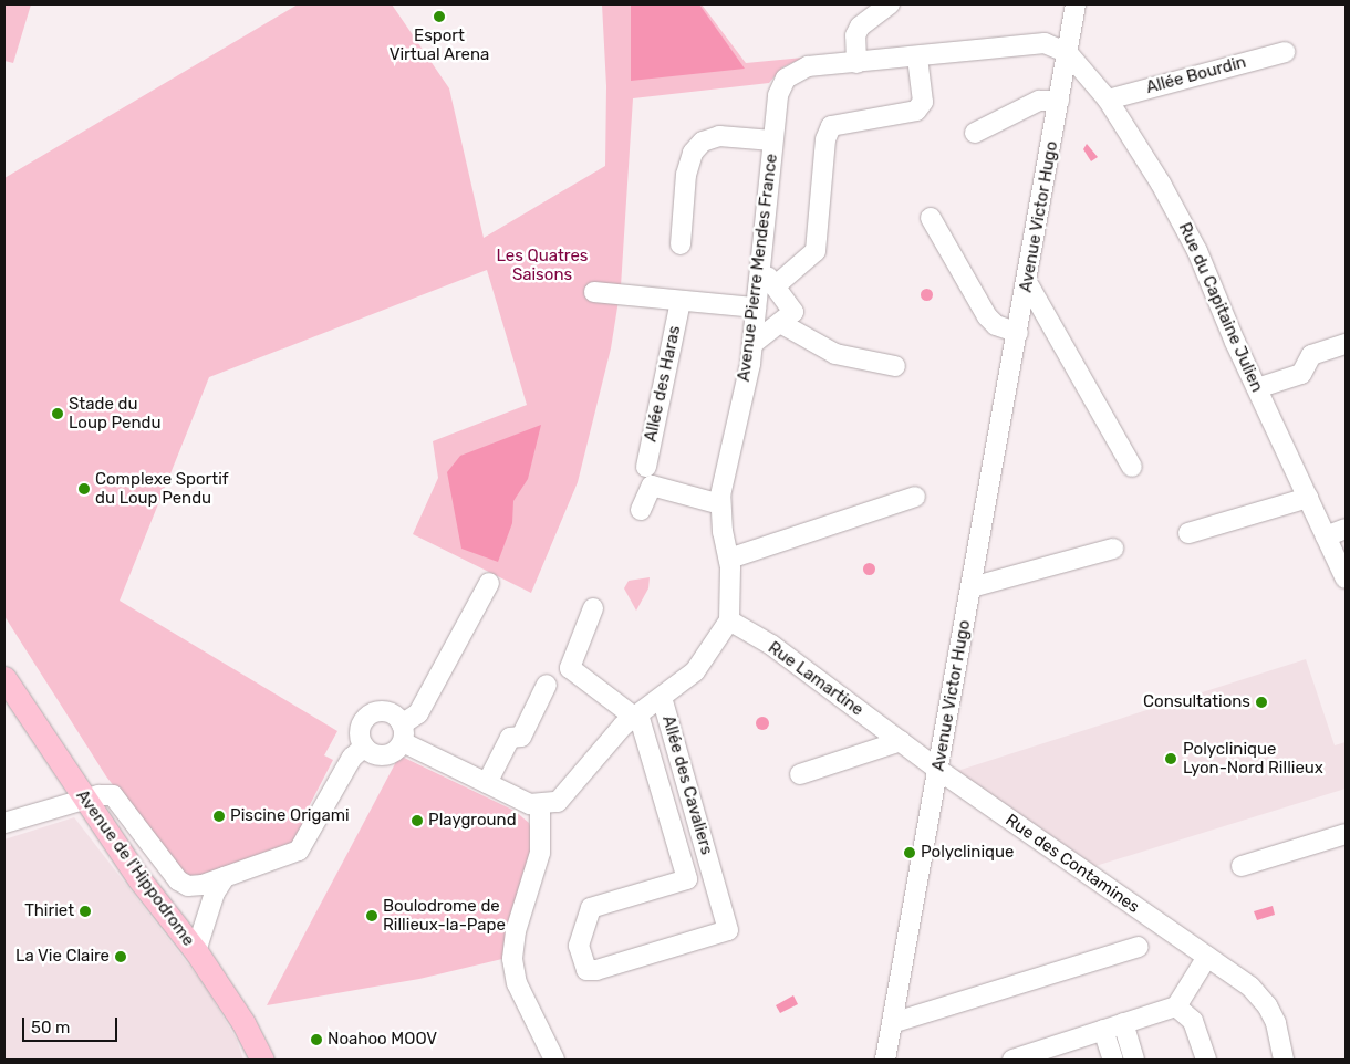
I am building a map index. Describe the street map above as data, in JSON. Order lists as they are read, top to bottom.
{
  "streets": {
    "main road": ["Avenue de l'Hippodrome"],
    "street": [
      "Allée Bourdin",
      "Avenue Victor Hugo",
      "Avenue Pierre Mendes France",
      "Rue du Capitaine Julien",
      "Allée des Haras",
      "Rue Lamartine",
      "Allée des Cavaliers",
      "Rue des Contamines"
    ]
  },
  "crossings": [
    ["Allée Bourdin", "Rue du Capitaine Julien"],
    ["Avenue Victor Hugo", "Avenue Pierre Mendes France"],
    ["Avenue Victor Hugo", "Rue du Capitaine Julien"],
    ["Avenue Victor Hugo", "Rue Lamartine"],
    ["Avenue Victor Hugo", "Rue des Contamines"],
    ["Avenue Pierre Mendes France", "Rue du Capitaine Julien"],
    ["Avenue Pierre Mendes France", "Rue Lamartine"],
    ["Rue Lamartine", "Rue des Contamines"]
  ],
  "parks": ["Les Quatres Saisons"],
  "places": [
    "Esport Virtual Arena",
    "Stade du Loup Pendu",
    "Complexe Sportif du Loup Pendu",
    "Consultations",
    "Polyclinique Lyon-Nord Rillieux",
    "Piscine Origami",
    "Playground",
    "Polyclinique",
    "Thiriet",
    "Boulodrome de Rillieux-la-Pape",
    "La Vie Claire",
    "Noahoo MOOV"
  ],
  "scale_bar": "50 m"
}
